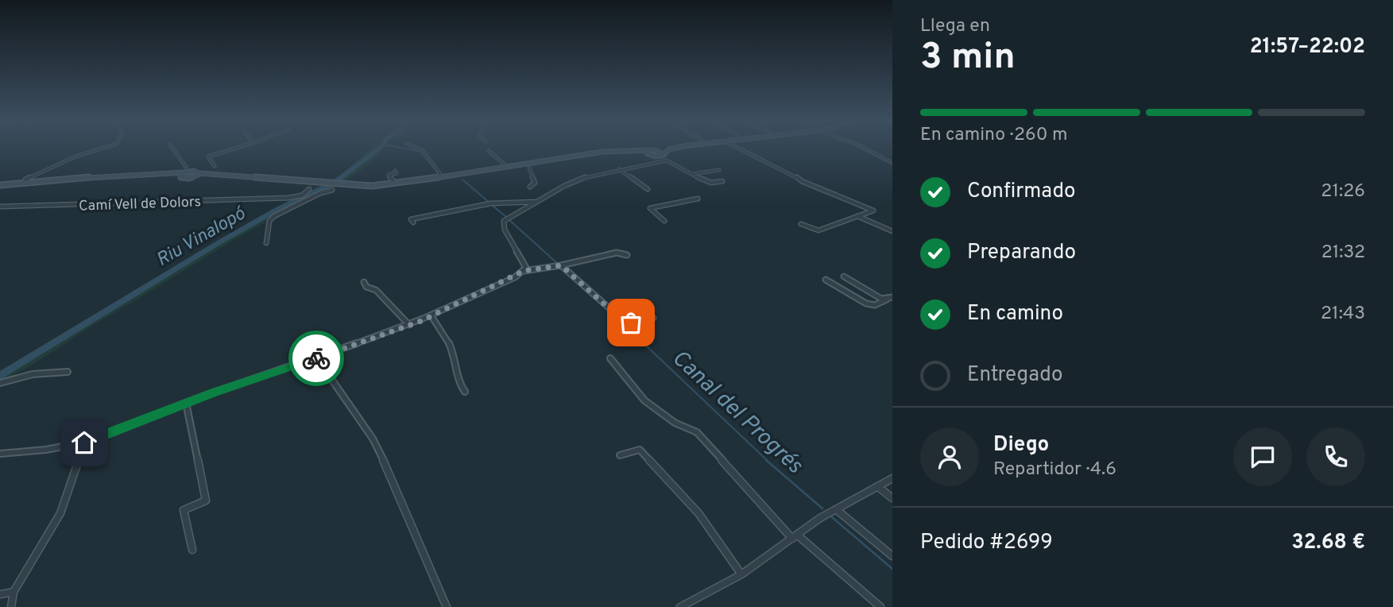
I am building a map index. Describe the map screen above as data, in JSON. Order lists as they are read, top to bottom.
{
  "streets": {
    "street": ["Camí Vell de Dolors"]
  },
  "water": ["Riu Vinalopó", "Canal del Progrés"],
  "page": {
    "heading": ["3 min", "Llega en", "21:57–22:02"],
    "panel": [
      "Diego",
      "Repartidor · 4.6",
      "Pedido #2699",
      "32.68 €"
    ],
    "bar": "En camino · 260 m",
    "list": [
      ["Confirmado", "21:26"],
      ["Preparando", "21:32"],
      ["En camino", "21:43"],
      "Entregado"
    ]
  }
}
